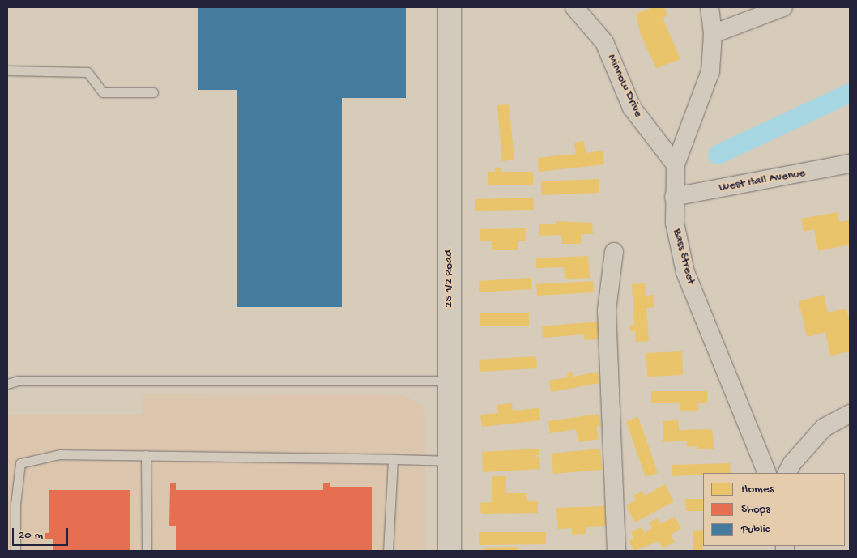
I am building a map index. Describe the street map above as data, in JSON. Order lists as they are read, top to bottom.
{
  "streets": {
    "street": [
      "Minnow Drive",
      "West Hall Avenue",
      "Bass Street",
      "25 1/2 Road"
    ]
  },
  "crossings": [
    ["Minnow Drive", "Bass Street"],
    ["West Hall Avenue", "Bass Street"]
  ],
  "legend": ["Homes", "Shops", "Public"],
  "scale_bar": "20 m"
}
